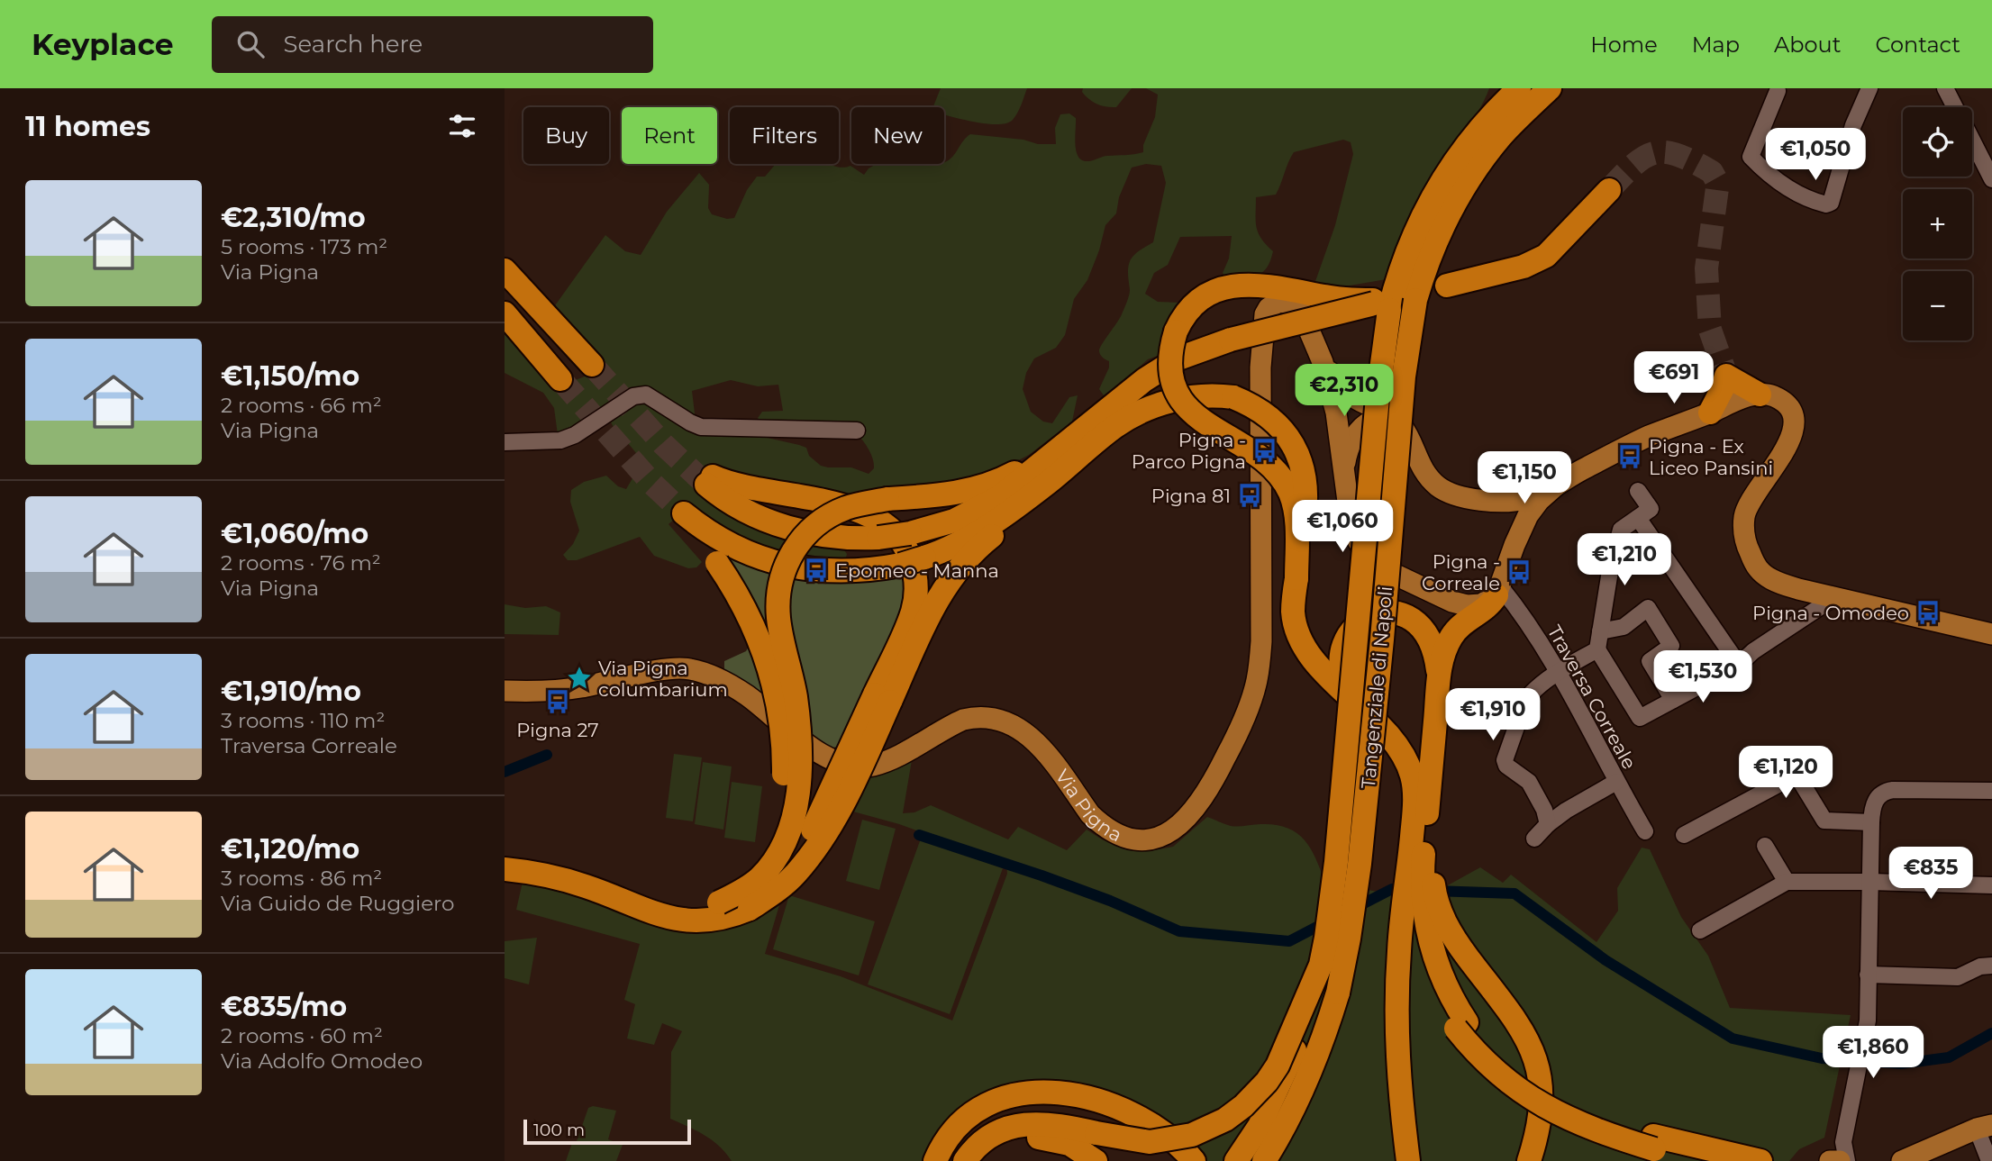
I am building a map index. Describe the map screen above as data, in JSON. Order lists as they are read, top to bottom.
{
  "streets": {
    "highway": ["Tangenziale di Napoli"],
    "main road": ["Via Pigna"],
    "street": ["Traversa Correale"]
  },
  "crossings": [
    ["Traversa Correale", "Via Pigna"]
  ],
  "places": {
    "bus stop": [
      "Pigna - Parco Pigna",
      "Pigna - Ex Liceo Pansini",
      "Pigna 81",
      "Epomeo - Manna",
      "Pigna - Correale",
      "Pigna - Omodeo",
      "Pigna 27"
    ],
    "place": ["Via Pigna columbarium"]
  },
  "scale_bar": "100 m",
  "page": {
    "header": "Keyplace",
    "search": "Search here",
    "nav": [
      "Home",
      "Map",
      "About",
      "Contact"
    ],
    "heading": "11 homes",
    "map_buttons": ["+", "−"],
    "chip": [
      "Buy",
      "Rent",
      "Filters",
      "New"
    ],
    "price": [
      "€1,050",
      "€691",
      "€2,310",
      "€1,150",
      "€1,060",
      "€1,210",
      "€1,530",
      "€1,910",
      "€1,120",
      "€835",
      "€1,860"
    ],
    "list": [
      {
        "name": "€2,310/mo",
        "note": "5 rooms · 173 m² · Via Pigna"
      },
      {
        "name": "€1,150/mo",
        "note": "2 rooms · 66 m² · Via Pigna"
      },
      {
        "name": "€1,060/mo",
        "note": "2 rooms · 76 m² · Via Pigna"
      },
      {
        "name": "€1,910/mo",
        "note": "3 rooms · 110 m² · Traversa Correale"
      },
      {
        "name": "€1,120/mo",
        "note": "3 rooms · 86 m² · Via Guido de Ruggiero"
      },
      {
        "name": "€835/mo",
        "note": "2 rooms · 60 m² · Via Adolfo Omodeo"
      }
    ],
    "scale": "100 m"
  }
}
